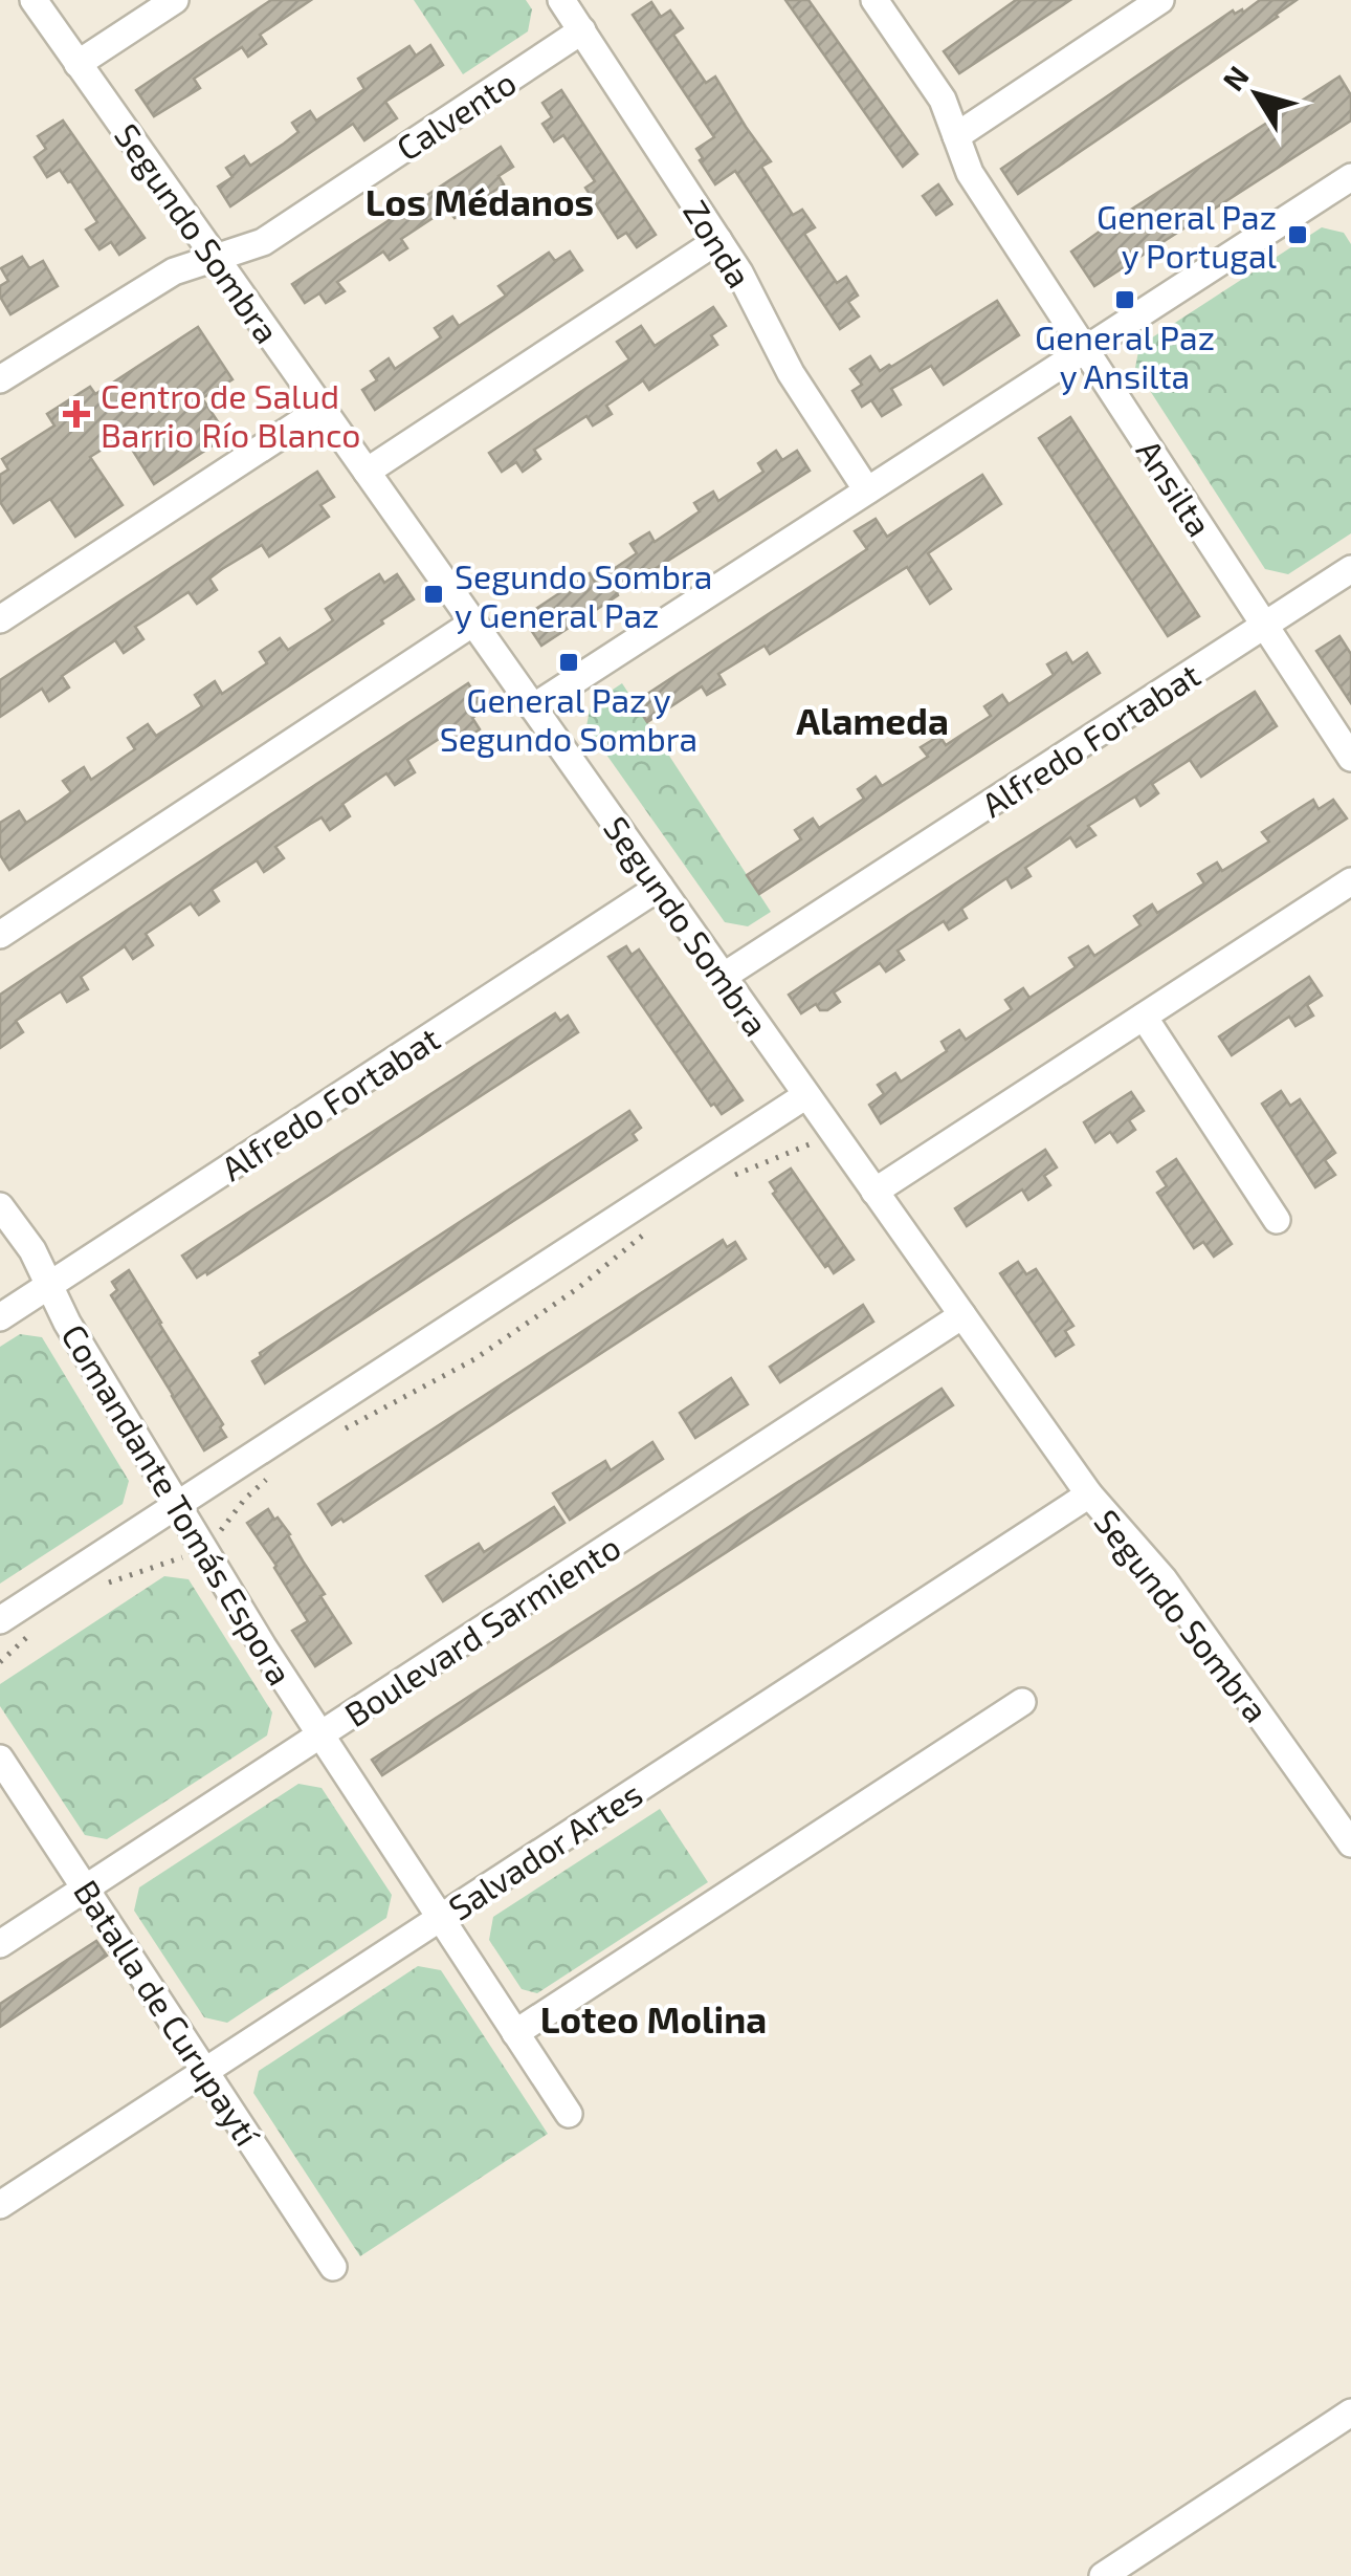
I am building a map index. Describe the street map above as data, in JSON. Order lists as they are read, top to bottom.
{
  "streets": {
    "street": [
      "Calvento",
      "Segundo Sombra",
      "Zonda",
      "Ansilta",
      "Alfredo Fortabat",
      "Comandante Tomás Espora",
      "Boulevard Sarmiento",
      "Salvador Artes",
      "Batalla de Curupaytí"
    ]
  },
  "crossings": [
    ["Calvento", "Segundo Sombra"],
    ["Calvento", "Zonda"],
    ["Segundo Sombra", "Alfredo Fortabat"],
    ["Segundo Sombra", "Boulevard Sarmiento"],
    ["Segundo Sombra", "Salvador Artes"],
    ["Ansilta", "Alfredo Fortabat"],
    ["Alfredo Fortabat", "Comandante Tomás Espora"],
    ["Comandante Tomás Espora", "Boulevard Sarmiento"],
    ["Comandante Tomás Espora", "Salvador Artes"],
    ["Boulevard Sarmiento", "Batalla de Curupaytí"],
    ["Salvador Artes", "Batalla de Curupaytí"]
  ],
  "districts": ["Los Médanos", "Alameda", "Loteo Molina"],
  "places": {
    "transit": [
      "General Paz y Portugal",
      "General Paz y Ansilta",
      "Segundo Sombra y General Paz",
      "General Paz y Segundo Sombra"
    ],
    "health": ["Centro de Salud Barrio Río Blanco"]
  },
  "north": "top left"
}
